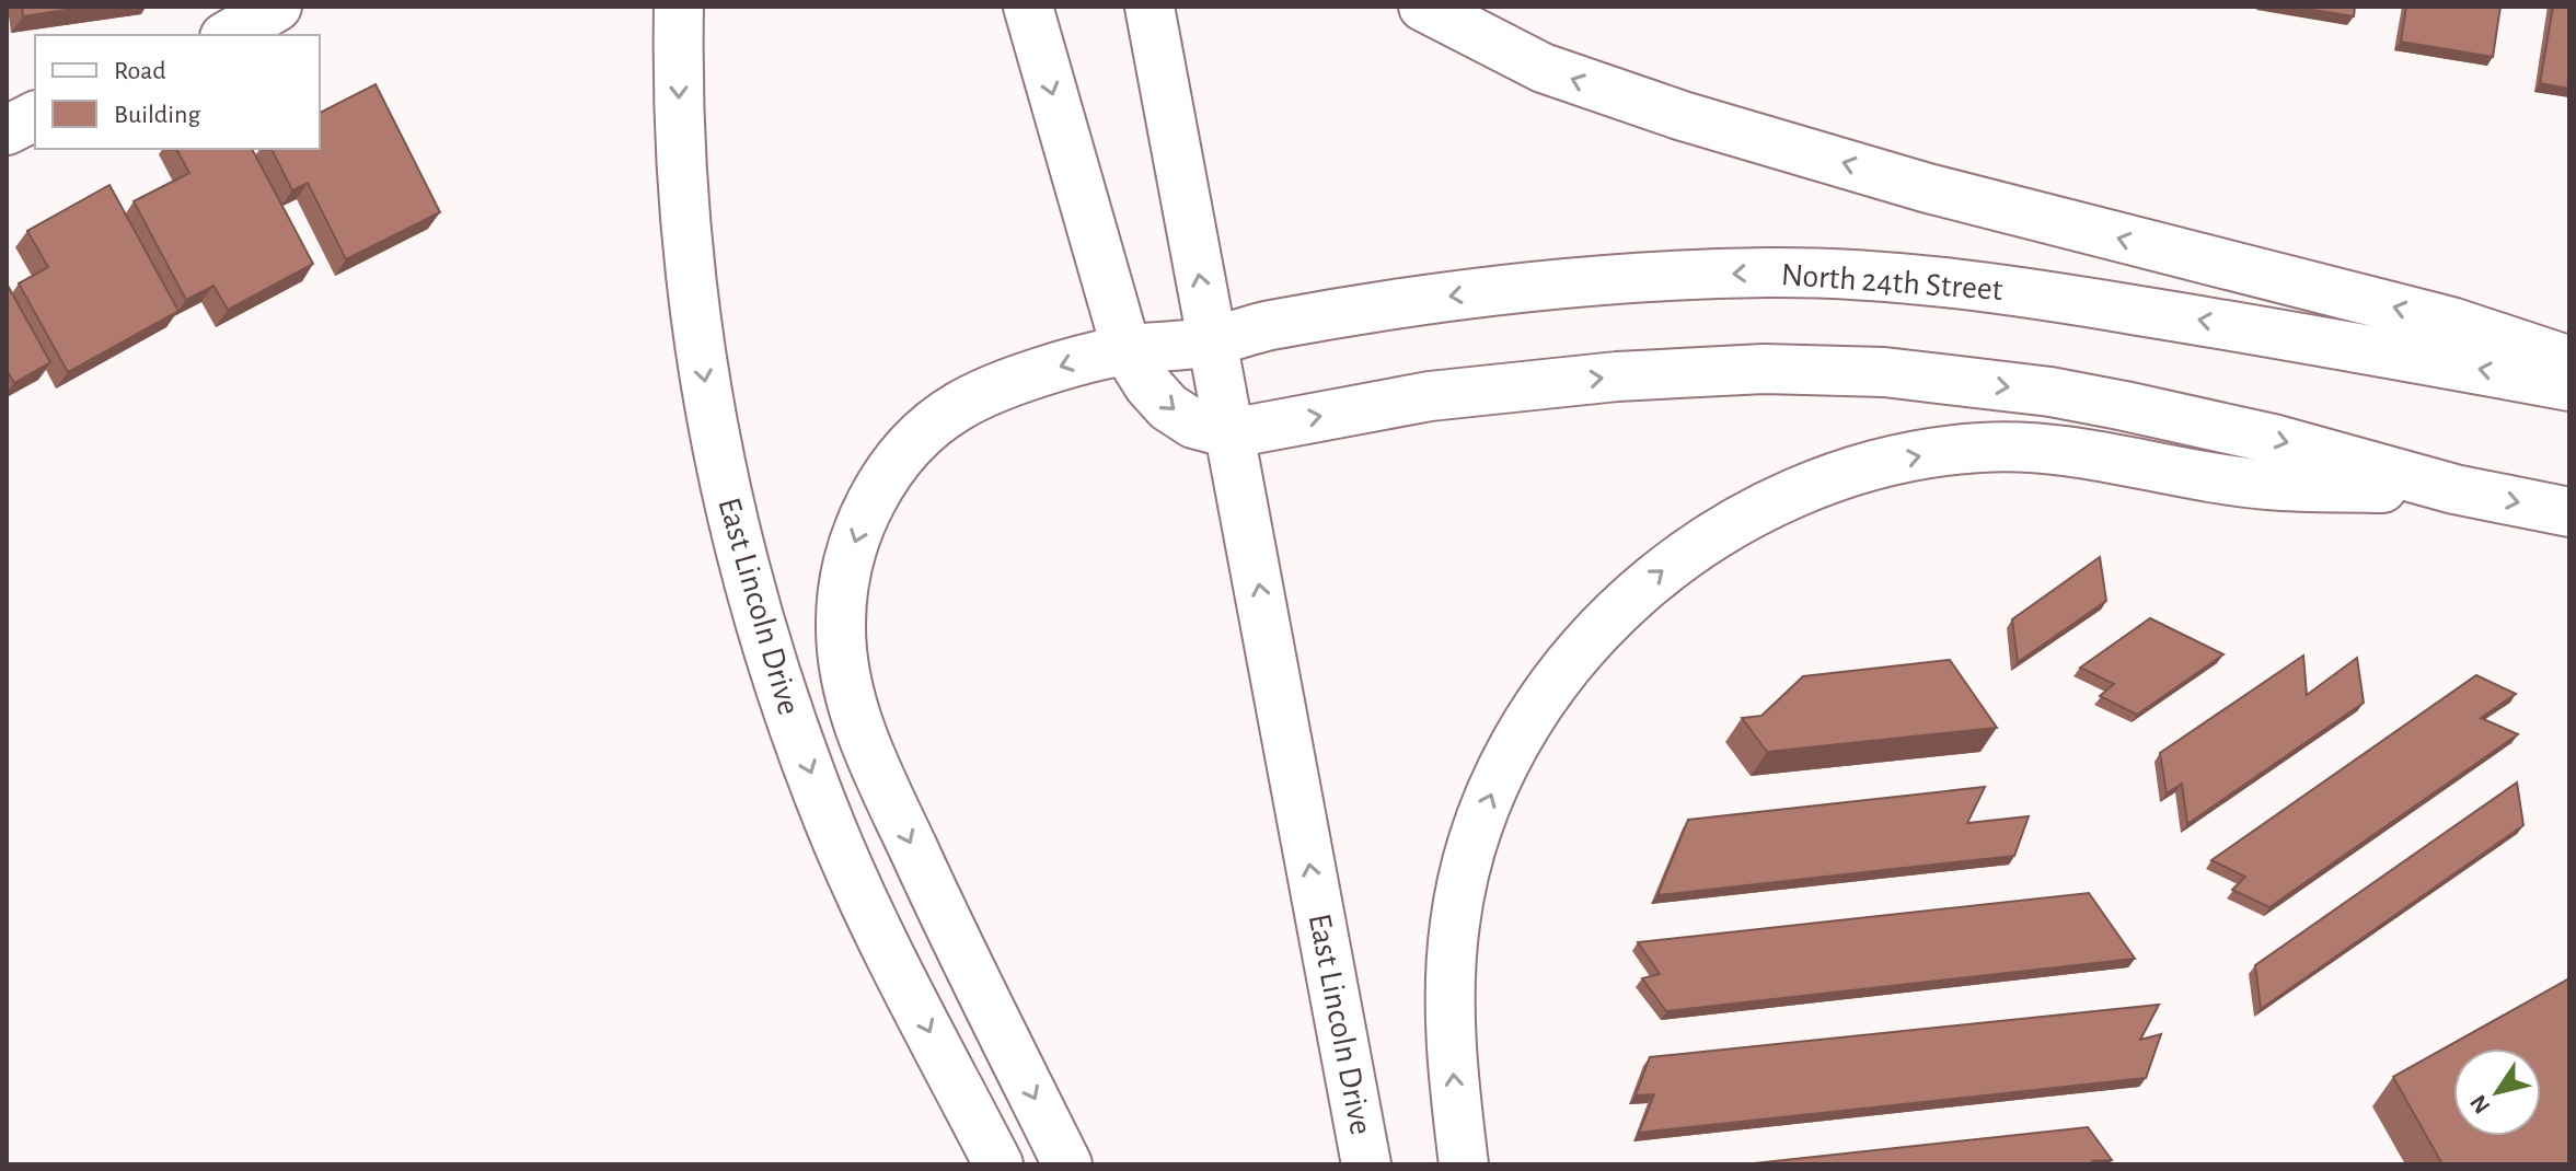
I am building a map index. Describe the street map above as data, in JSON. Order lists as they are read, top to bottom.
{
  "streets": {
    "main road": ["North 24th Street", "East Lincoln Drive"]
  },
  "crossings": [
    ["North 24th Street", "East Lincoln Drive"]
  ],
  "legend": ["Road", "Building"],
  "north": "bottom left"
}
